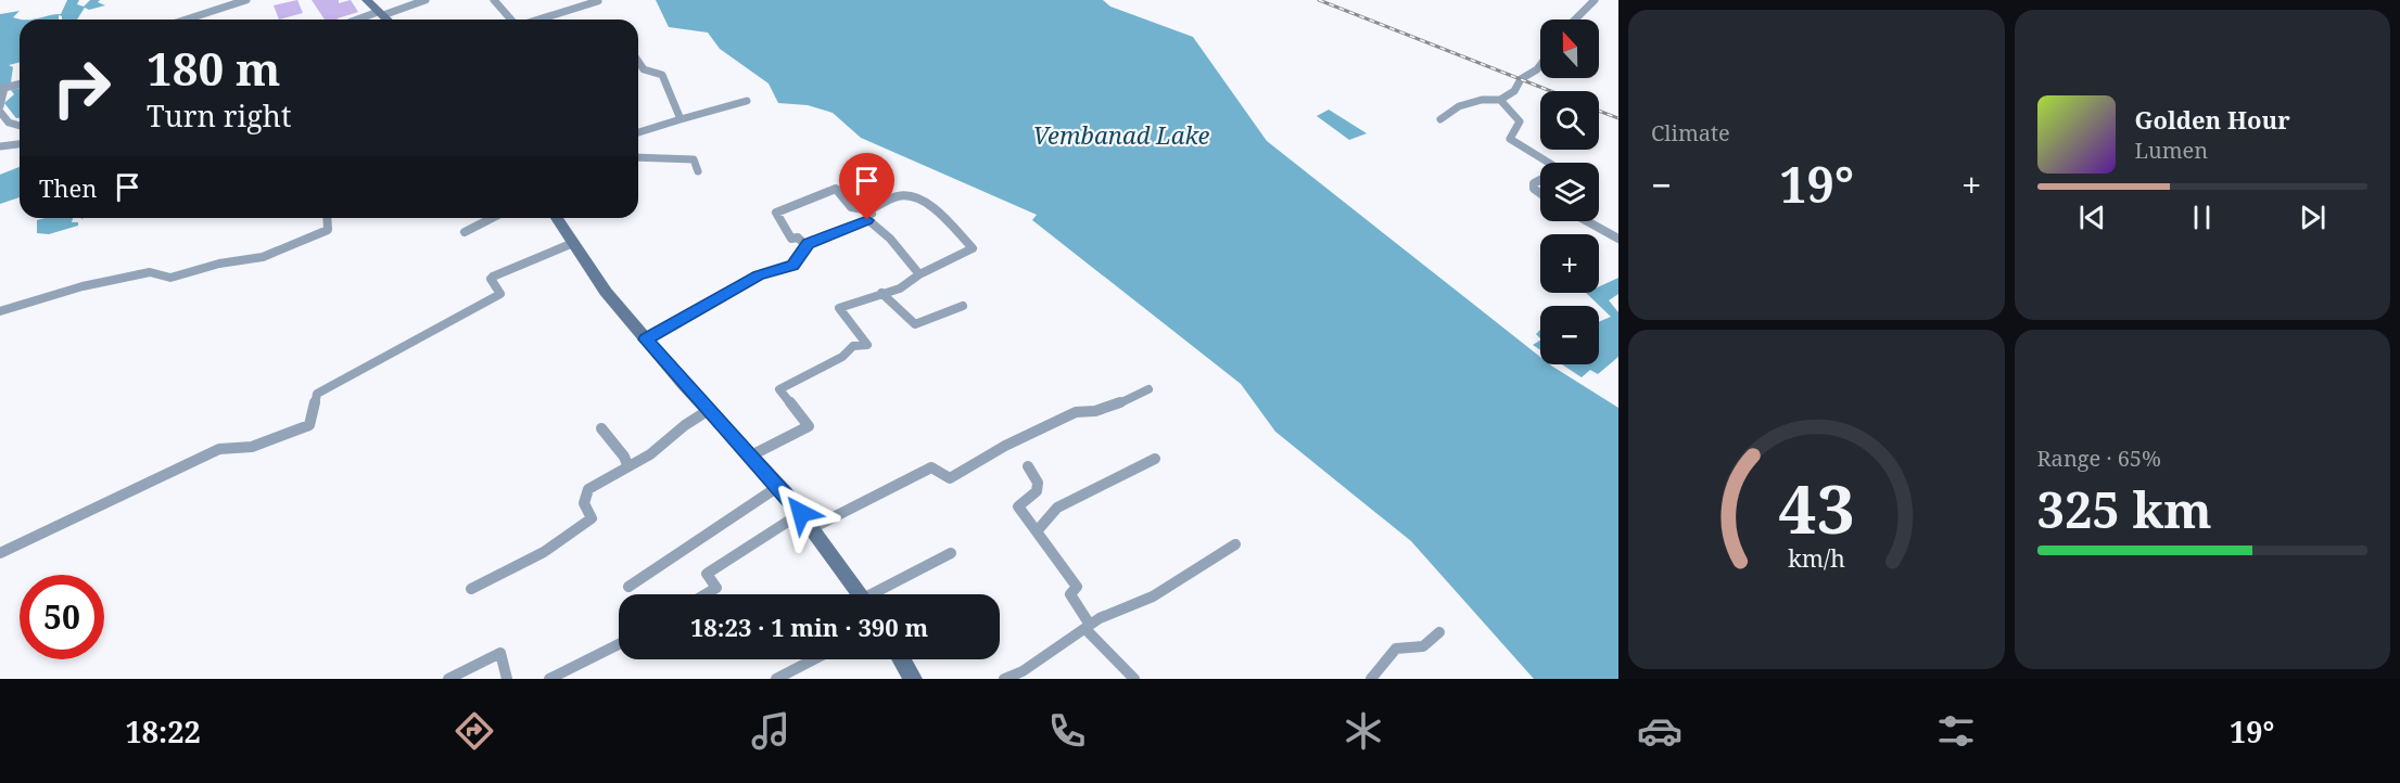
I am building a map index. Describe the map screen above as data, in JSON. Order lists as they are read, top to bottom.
{
  "water": ["Vembanad Lake"],
  "north": "top",
  "page": {
    "tile": [
      "Climate",
      ["Range · 65%", "325 km"]
    ],
    "map_buttons": ["+", "−"],
    "turn": ["180 m", "Turn right"],
    "song": ["Golden Hour", "Lumen"],
    "then": "Then",
    "heat": ["−", "19°", "+"],
    "limit": "50",
    "trip": "18:23 · 1 min · 390 m",
    "tabs": ["18:22", "19°"],
    "gauge": ["43", "km/h"]
  }
}
